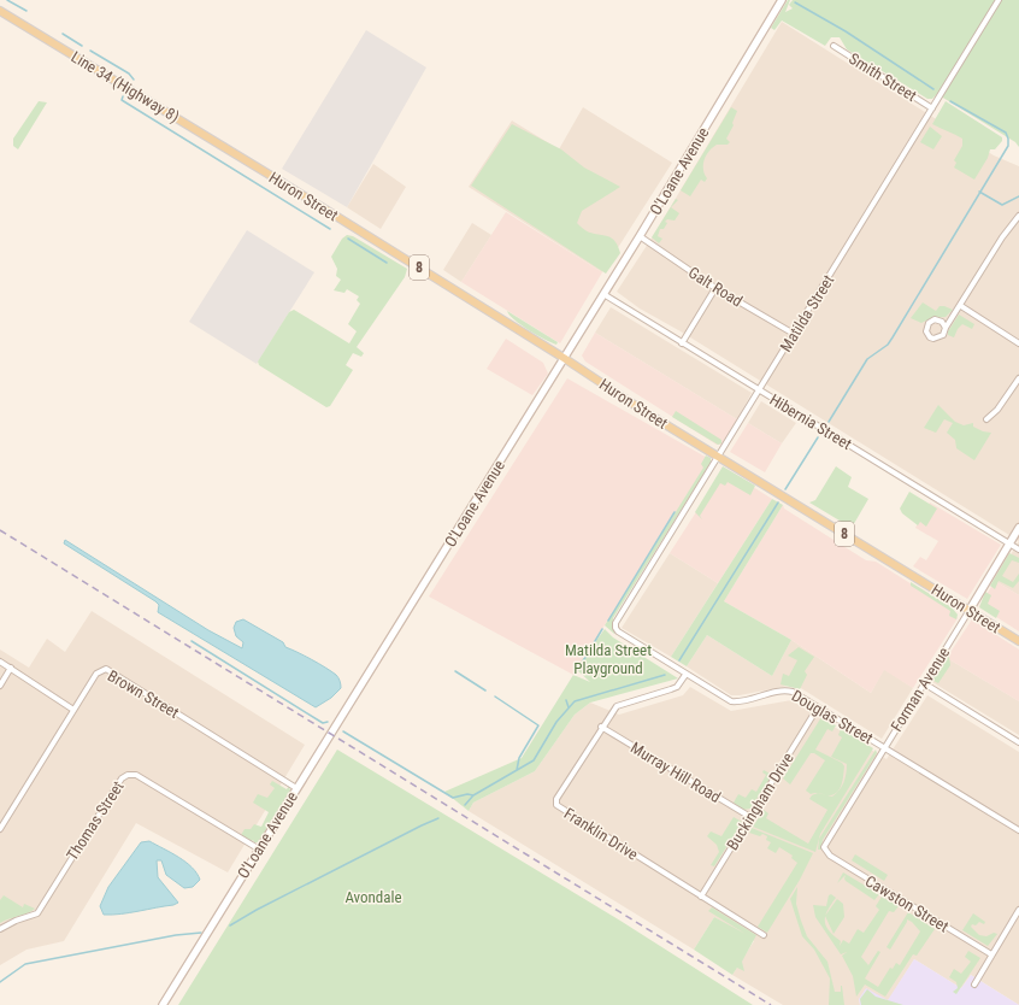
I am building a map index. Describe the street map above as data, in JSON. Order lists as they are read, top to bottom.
{
  "streets": {
    "main road": ["Line 34 (Highway 8)", "Huron Street", "8"],
    "street": [
      "Smith Street",
      "O'Loane Avenue",
      "Galt Road",
      "Matilda Street",
      "Hibernia Street",
      "Forman Avenue",
      "Brown Street",
      "Douglas Street",
      "Murray Hill Road",
      "Buckingham Drive",
      "Thomas Street",
      "Franklin Drive",
      "Cawston Street"
    ]
  },
  "crossings": [
    ["Smith Street", "Matilda Street"],
    ["Line 34 (Highway 8)", "Huron Street"],
    ["O'Loane Avenue", "Huron Street"],
    ["O'Loane Avenue", "Galt Road"],
    ["O'Loane Avenue", "Hibernia Street"],
    ["O'Loane Avenue", "Brown Street"],
    ["O'Loane Avenue", "Thomas Street"],
    ["Huron Street", "Matilda Street"],
    ["Huron Street", "Forman Avenue"],
    ["Galt Road", "Matilda Street"],
    ["Matilda Street", "Hibernia Street"],
    ["Matilda Street", "Douglas Street"],
    ["Hibernia Street", "Forman Avenue"],
    ["Forman Avenue", "Douglas Street"],
    ["Forman Avenue", "Cawston Street"],
    ["Douglas Street", "Buckingham Drive"],
    ["Douglas Street", "Franklin Drive"],
    ["Murray Hill Road", "Buckingham Drive"],
    ["Murray Hill Road", "Franklin Drive"],
    ["Buckingham Drive", "Franklin Drive"]
  ],
  "parks": ["Matilda Street Playground", "Avondale"]
}
